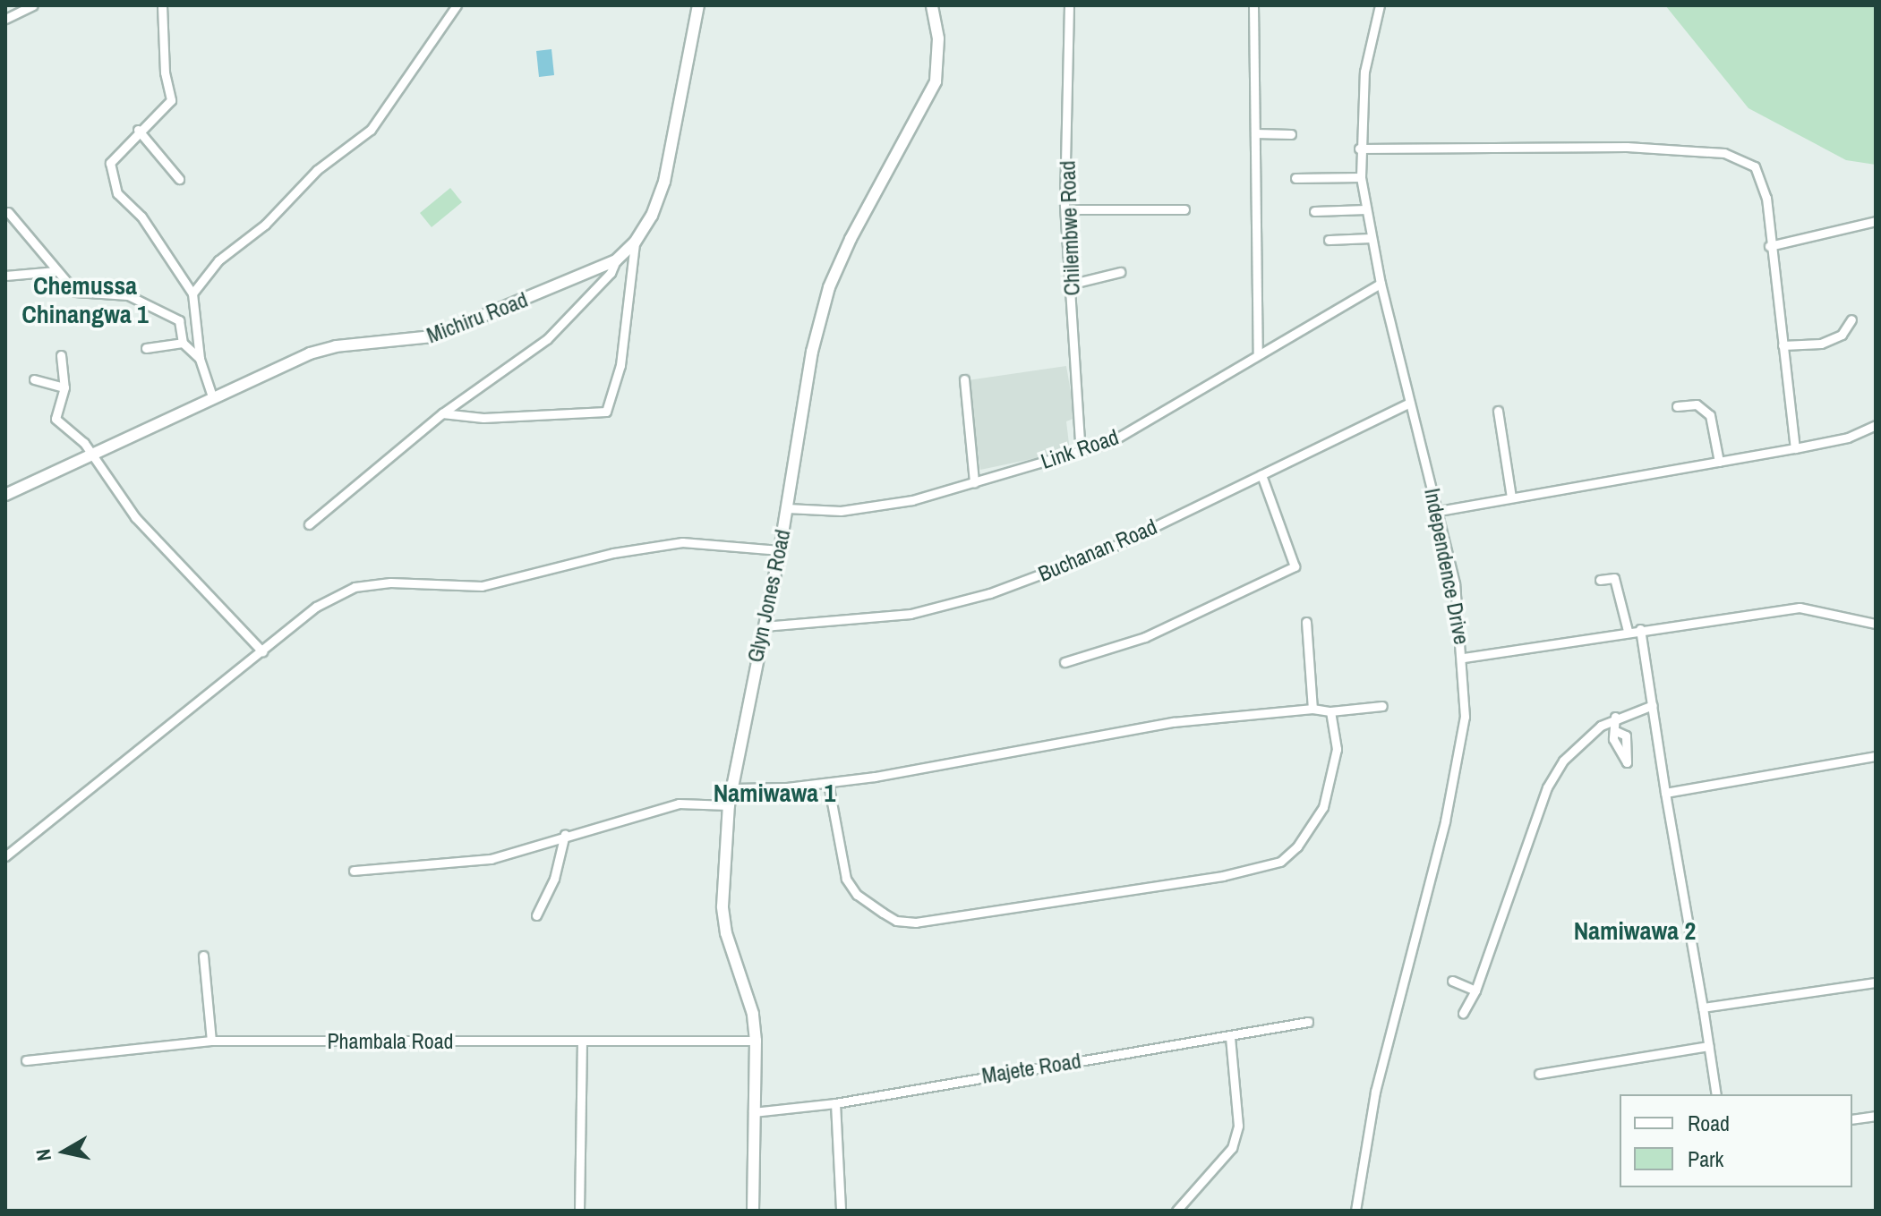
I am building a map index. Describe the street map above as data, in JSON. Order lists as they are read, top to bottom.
{
  "streets": {
    "street": [
      "Chilembwe Road",
      "Michiru Road",
      "Link Road",
      "Buchanan Road",
      "Independence Drive",
      "Glyn Jones Road",
      "Phambala Road",
      "Majete Road"
    ]
  },
  "crossings": [
    ["Chilembwe Road", "Link Road"],
    ["Link Road", "Independence Drive"],
    ["Link Road", "Glyn Jones Road"],
    ["Buchanan Road", "Independence Drive"],
    ["Buchanan Road", "Glyn Jones Road"],
    ["Glyn Jones Road", "Phambala Road"],
    ["Glyn Jones Road", "Majete Road"]
  ],
  "districts": ["Chemussa Chinangwa 1", "Namiwawa 1", "Namiwawa 2"],
  "legend": ["Road", "Park"],
  "north": "left"
}
